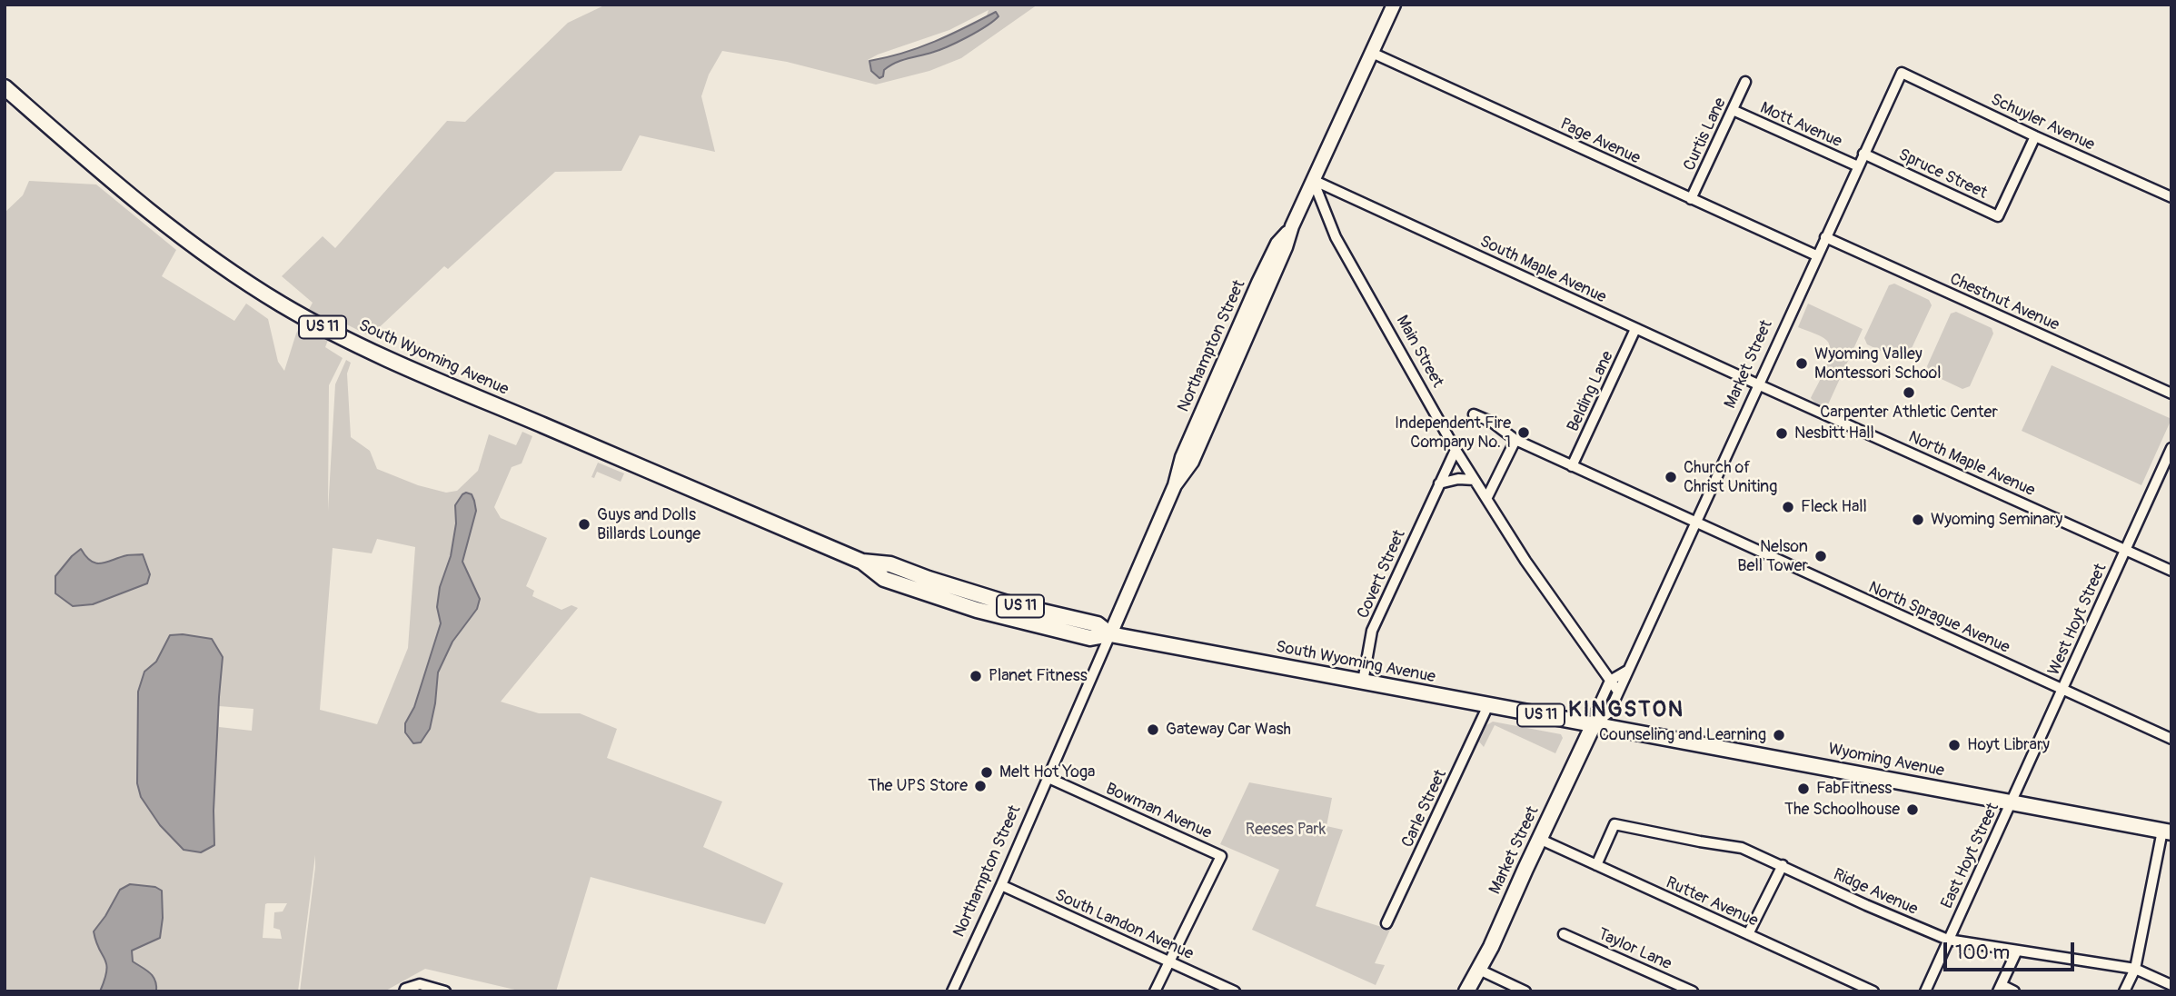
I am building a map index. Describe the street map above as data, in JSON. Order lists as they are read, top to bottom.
{
  "streets": {
    "main road": [
      "US 11",
      "South Wyoming Avenue",
      "Market Street",
      "Wyoming Avenue"
    ],
    "street": [
      "Schuyler Avenue",
      "Mott Avenue",
      "Curtis Lane",
      "Page Avenue",
      "Spruce Street",
      "South Maple Avenue",
      "Chestnut Avenue",
      "Northampton Street",
      "Main Street",
      "Belding Lane",
      "North Maple Avenue",
      "Covert Street",
      "North Sprague Avenue",
      "West Hoyt Street",
      "Carle Street",
      "Bowman Avenue",
      "East Hoyt Street",
      "Ridge Avenue",
      "Rutter Avenue",
      "South Landon Avenue",
      "Taylor Lane"
    ]
  },
  "crossings": [
    ["Schuyler Avenue", "Spruce Street"],
    ["Schuyler Avenue", "Market Street"],
    ["Mott Avenue", "Curtis Lane"],
    ["Mott Avenue", "Market Street"],
    ["Curtis Lane", "Page Avenue"],
    ["Page Avenue", "Market Street"],
    ["Spruce Street", "Market Street"],
    ["South Maple Avenue", "Northampton Street"],
    ["South Maple Avenue", "Main Street"],
    ["South Maple Avenue", "Market Street"],
    ["South Maple Avenue", "Belding Lane"],
    ["South Maple Avenue", "North Maple Avenue"],
    ["Chestnut Avenue", "Market Street"],
    ["Northampton Street", "Main Street"],
    ["Northampton Street", "South Wyoming Avenue"],
    ["Northampton Street", "Bowman Avenue"],
    ["Northampton Street", "South Landon Avenue"],
    ["Main Street", "Market Street"],
    ["Main Street", "Covert Street"],
    ["South Wyoming Avenue", "Market Street"],
    ["South Wyoming Avenue", "Covert Street"],
    ["South Wyoming Avenue", "Wyoming Avenue"],
    ["South Wyoming Avenue", "Carle Street"],
    ["Market Street", "North Maple Avenue"],
    ["Market Street", "North Sprague Avenue"],
    ["Market Street", "Wyoming Avenue"],
    ["Market Street", "Rutter Avenue"],
    ["Belding Lane", "North Sprague Avenue"],
    ["North Maple Avenue", "West Hoyt Street"],
    ["North Sprague Avenue", "West Hoyt Street"],
    ["West Hoyt Street", "Wyoming Avenue"],
    ["West Hoyt Street", "East Hoyt Street"],
    ["Wyoming Avenue", "East Hoyt Street"],
    ["Bowman Avenue", "South Landon Avenue"],
    ["East Hoyt Street", "Ridge Avenue"],
    ["Ridge Avenue", "Rutter Avenue"]
  ],
  "districts": ["KINGSTON"],
  "parks": ["Reeses Park"],
  "places": [
    "Wyoming Valley Montessori School",
    "Carpenter Athletic Center",
    "Independent Fire Company No. 1",
    "Nesbitt Hall",
    "Church of Christ Uniting",
    "Fleck Hall",
    "Wyoming Seminary",
    "Guys and Dolls Billards Lounge",
    "Nelson Bell Tower",
    "Planet Fitness",
    "Gateway Car Wash",
    "Counseling and Learning",
    "Hoyt Library",
    "Melt Hot Yoga",
    "The UPS Store",
    "FabFitness",
    "The Schoolhouse"
  ],
  "scale_bar": "100 m"
}
